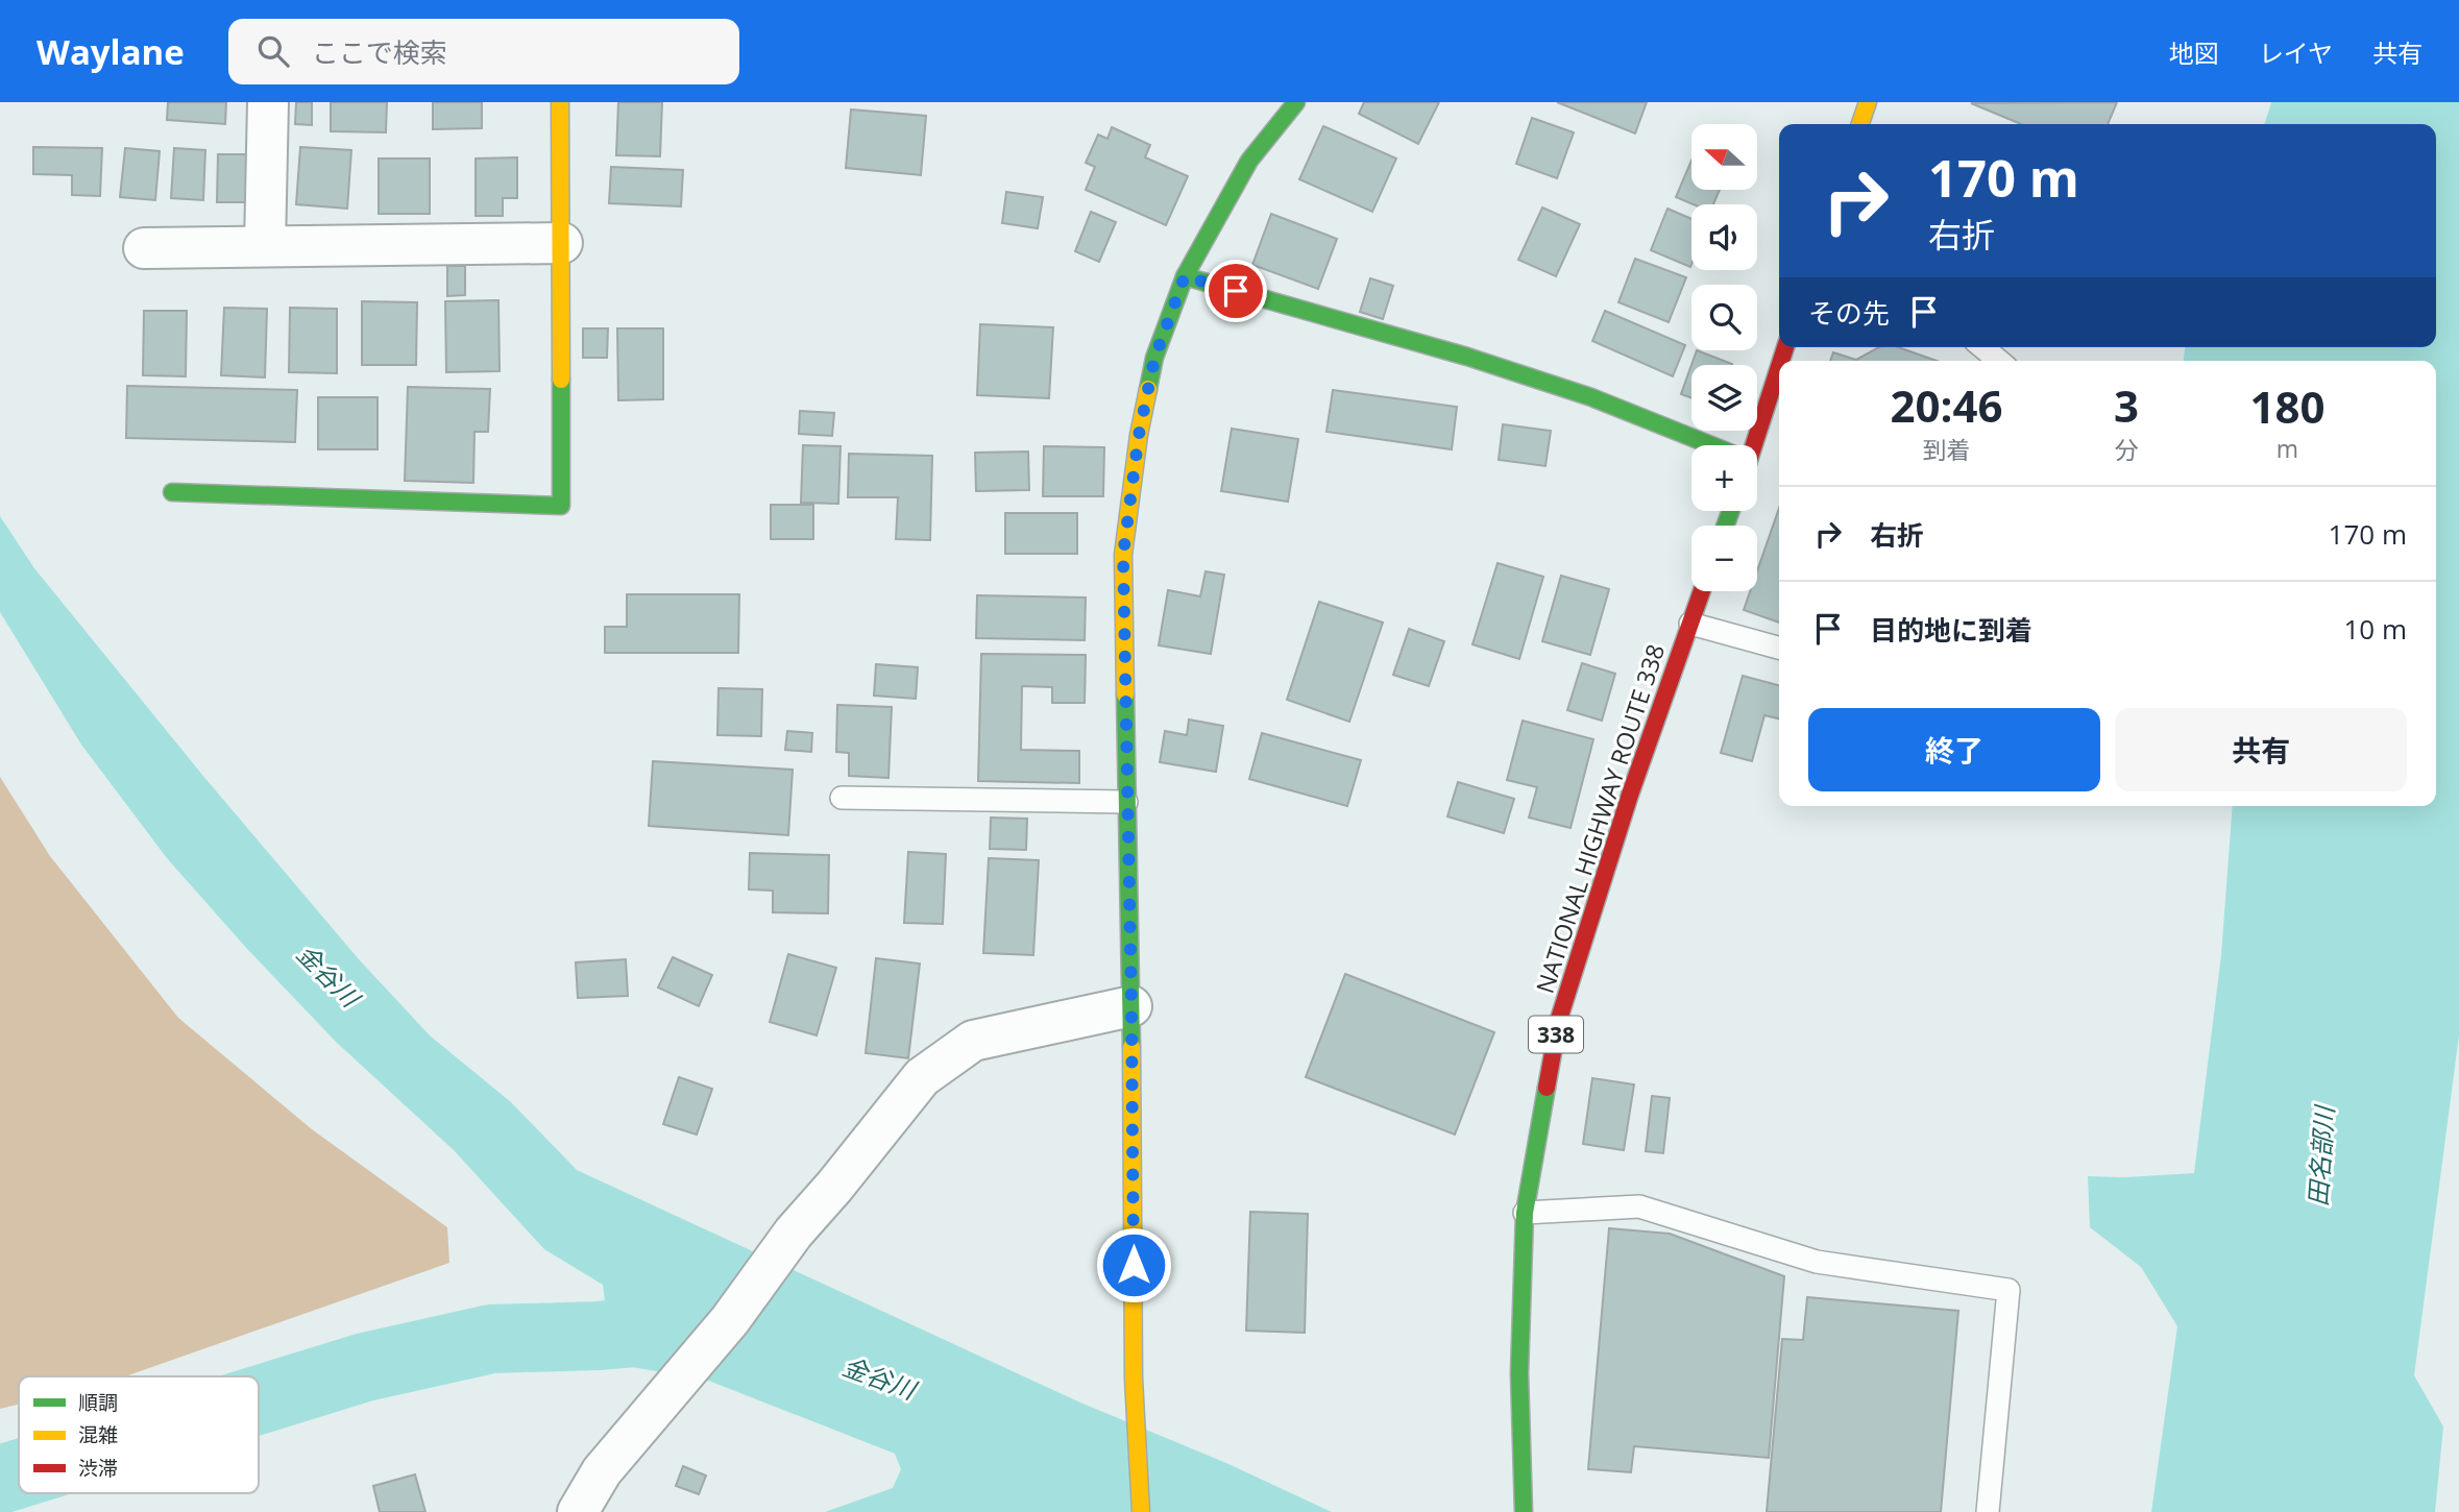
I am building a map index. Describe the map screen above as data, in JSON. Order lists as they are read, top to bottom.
{
  "streets": {
    "main road": ["NATIONAL HIGHWAY ROUTE 338", "338"]
  },
  "water": ["金谷川", "田名部川"],
  "legend": ["順調", "混雑", "渋滞"],
  "north": "left",
  "page": {
    "header": "Waylane",
    "search": "ここで検索",
    "nav": ["地図", "レイヤ", "共有"],
    "map_buttons": ["+", "−"],
    "turn": ["170 m", "右折"],
    "then": "その先",
    "eta": [
      "20:46",
      "到着",
      "3",
      "分",
      "180",
      "m"
    ],
    "list": [
      {
        "name": "右折",
        "value": "170 m"
      },
      {
        "name": "目的地に到着",
        "value": "10 m"
      }
    ],
    "buttons": ["終了", "共有"]
  }
}
